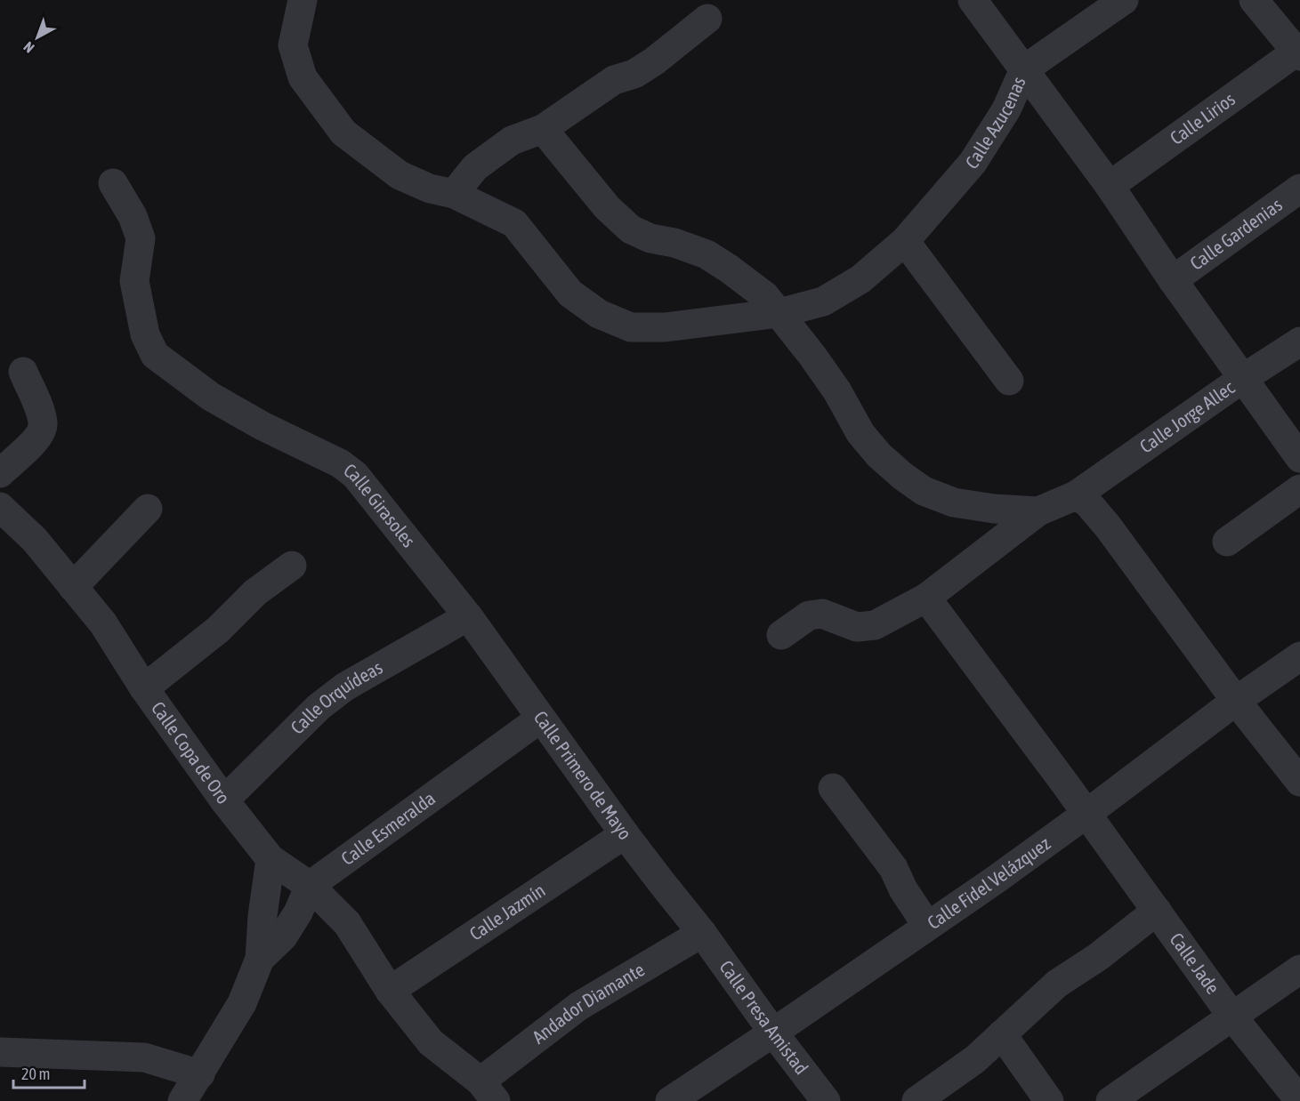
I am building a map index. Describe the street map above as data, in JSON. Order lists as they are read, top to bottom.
{
  "streets": {
    "street": [
      "Calle Lirios",
      "Calle Azucenas",
      "Calle Gardenias",
      "Calle Jorge Allec",
      "Calle Girasoles",
      "Calle Orquídeas",
      "Calle Copa de Oro",
      "Calle Primero de Mayo",
      "Calle Esmeralda",
      "Calle Fidel Velázquez",
      "Calle Jazmín",
      "Calle Jade",
      "Andador Diamante",
      "Calle Presa Amistad"
    ]
  },
  "crossings": [
    ["Calle Girasoles", "Calle Orquídeas"],
    ["Calle Girasoles", "Calle Primero de Mayo"],
    ["Calle Orquídeas", "Calle Copa de Oro"],
    ["Calle Orquídeas", "Calle Primero de Mayo"],
    ["Calle Copa de Oro", "Calle Esmeralda"],
    ["Calle Copa de Oro", "Calle Jazmín"],
    ["Calle Copa de Oro", "Andador Diamante"],
    ["Calle Primero de Mayo", "Calle Esmeralda"],
    ["Calle Primero de Mayo", "Calle Jazmín"],
    ["Calle Primero de Mayo", "Andador Diamante"],
    ["Calle Primero de Mayo", "Calle Presa Amistad"],
    ["Calle Fidel Velázquez", "Calle Jade"],
    ["Calle Fidel Velázquez", "Calle Presa Amistad"],
    ["Andador Diamante", "Calle Presa Amistad"]
  ],
  "scale_bar": "20 m",
  "north": "bottom left"
}
